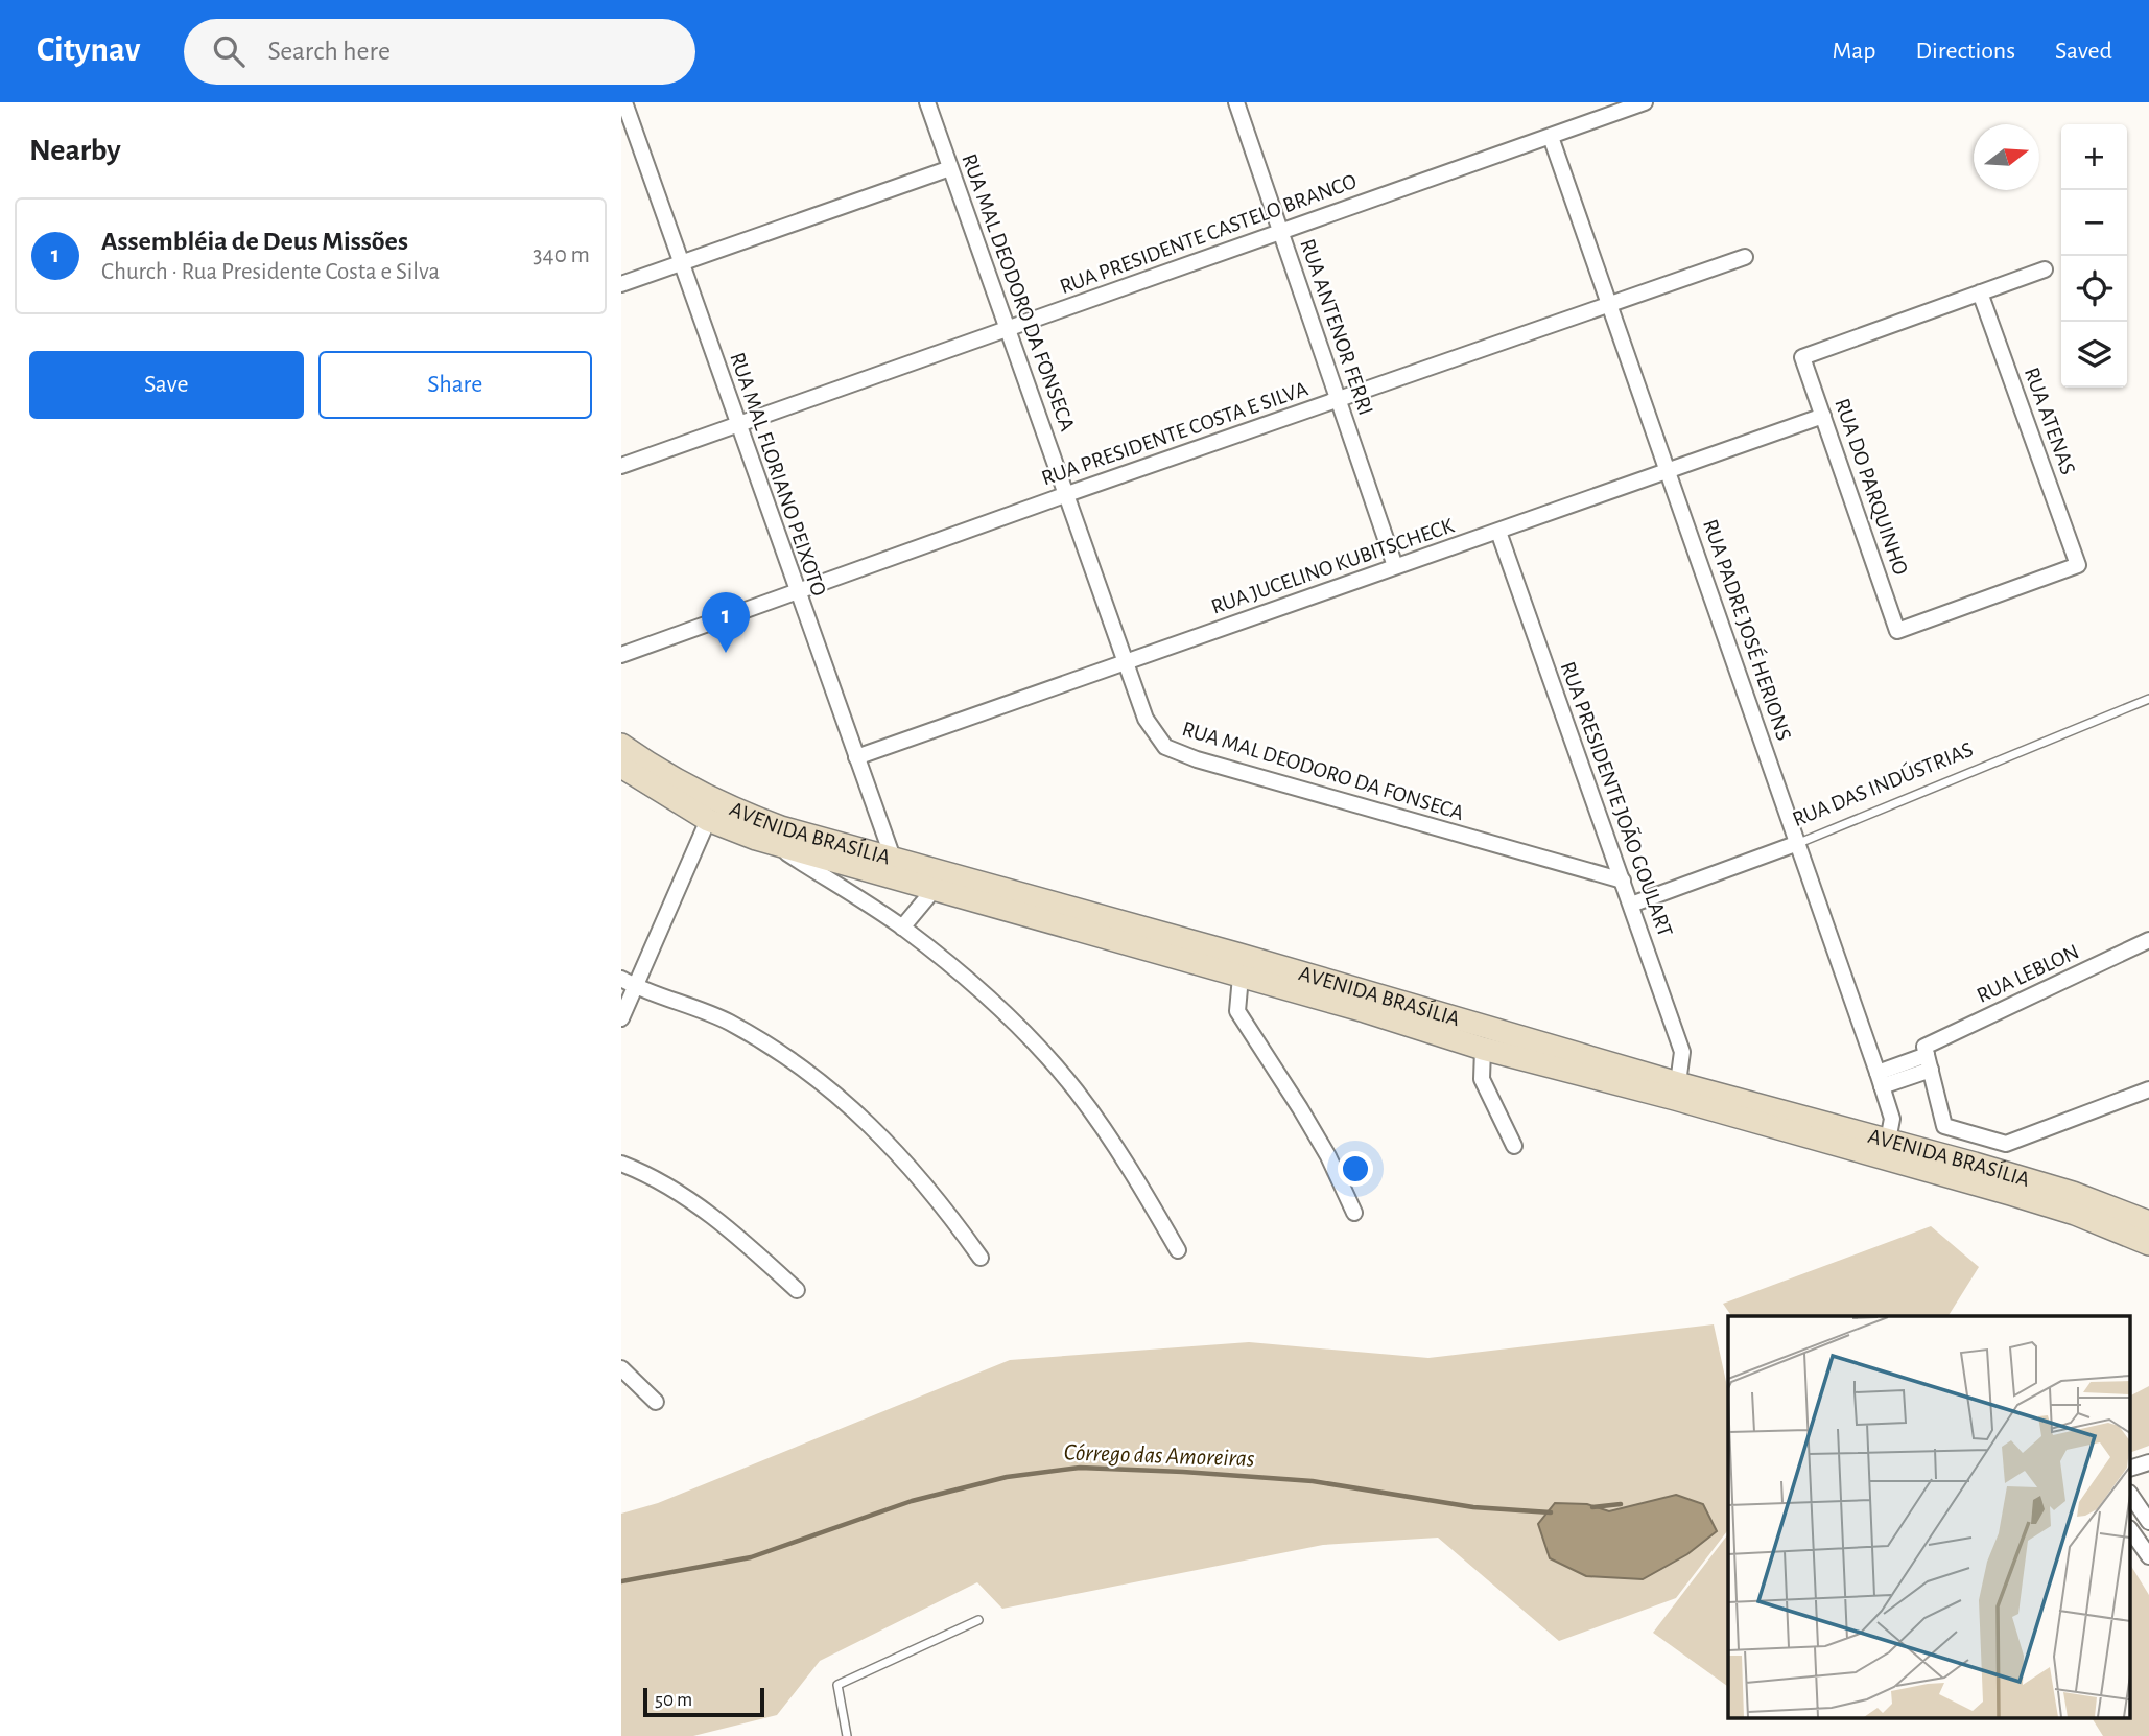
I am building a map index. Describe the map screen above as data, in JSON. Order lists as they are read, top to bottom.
{
  "streets": {
    "main road": ["AVENIDA BRASÍLIA"],
    "street": [
      "RUA PRESIDENTE CASTELO BRANCO",
      "RUA MAL DEODORO DA FONSECA",
      "RUA ANTENOR FERRI",
      "RUA ATENAS",
      "RUA PRESIDENTE COSTA E SILVA",
      "RUA MAL FLORIANO PEIXOTO",
      "RUA DO PARQUINHO",
      "RUA JUCELINO KUBITSCHECK",
      "RUA PADRE JOSÉ HERIONS",
      "RUA DAS INDÚSTRIAS",
      "RUA PRESIDENTE JOÃO GOULART",
      "RUA LEBLON"
    ]
  },
  "crossings": [
    ["RUA PRESIDENTE CASTELO BRANCO", "RUA MAL DEODORO DA FONSECA"],
    ["RUA PRESIDENTE CASTELO BRANCO", "RUA ANTENOR FERRI"],
    ["RUA PRESIDENTE CASTELO BRANCO", "RUA MAL FLORIANO PEIXOTO"],
    ["RUA PRESIDENTE CASTELO BRANCO", "RUA PADRE JOSÉ HERIONS"],
    ["RUA MAL DEODORO DA FONSECA", "RUA PRESIDENTE COSTA E SILVA"],
    ["RUA MAL DEODORO DA FONSECA", "RUA JUCELINO KUBITSCHECK"],
    ["RUA MAL DEODORO DA FONSECA", "RUA PRESIDENTE JOÃO GOULART"],
    ["RUA ANTENOR FERRI", "RUA PRESIDENTE COSTA E SILVA"],
    ["RUA ANTENOR FERRI", "RUA JUCELINO KUBITSCHECK"],
    ["RUA ATENAS", "RUA DO PARQUINHO"],
    ["RUA PRESIDENTE COSTA E SILVA", "RUA MAL FLORIANO PEIXOTO"],
    ["RUA PRESIDENTE COSTA E SILVA", "RUA PADRE JOSÉ HERIONS"],
    ["RUA MAL FLORIANO PEIXOTO", "RUA JUCELINO KUBITSCHECK"],
    ["RUA MAL FLORIANO PEIXOTO", "AVENIDA BRASÍLIA"],
    ["RUA DO PARQUINHO", "RUA JUCELINO KUBITSCHECK"],
    ["RUA JUCELINO KUBITSCHECK", "RUA PADRE JOSÉ HERIONS"],
    ["RUA JUCELINO KUBITSCHECK", "RUA PRESIDENTE JOÃO GOULART"],
    ["RUA PADRE JOSÉ HERIONS", "RUA DAS INDÚSTRIAS"],
    ["RUA PADRE JOSÉ HERIONS", "AVENIDA BRASÍLIA"],
    ["RUA PADRE JOSÉ HERIONS", "RUA LEBLON"],
    ["RUA DAS INDÚSTRIAS", "RUA PRESIDENTE JOÃO GOULART"],
    ["RUA PRESIDENTE JOÃO GOULART", "AVENIDA BRASÍLIA"]
  ],
  "water": ["Córrego das Amoreiras"],
  "scale_bar": "50 m",
  "north": "right",
  "page": {
    "header": "Citynav",
    "search": "Search here",
    "nav": ["Map", "Directions", "Saved"],
    "heading": "Nearby",
    "map_buttons": ["+", "−"],
    "list": [
      {
        "mark": "1",
        "name": "Assembléia de Deus Missões",
        "note": "Church · Rua Presidente Costa e Silva",
        "value": "340 m"
      }
    ],
    "buttons": ["Save", "Share"],
    "pins": "1",
    "scale": "50 m"
  }
}
